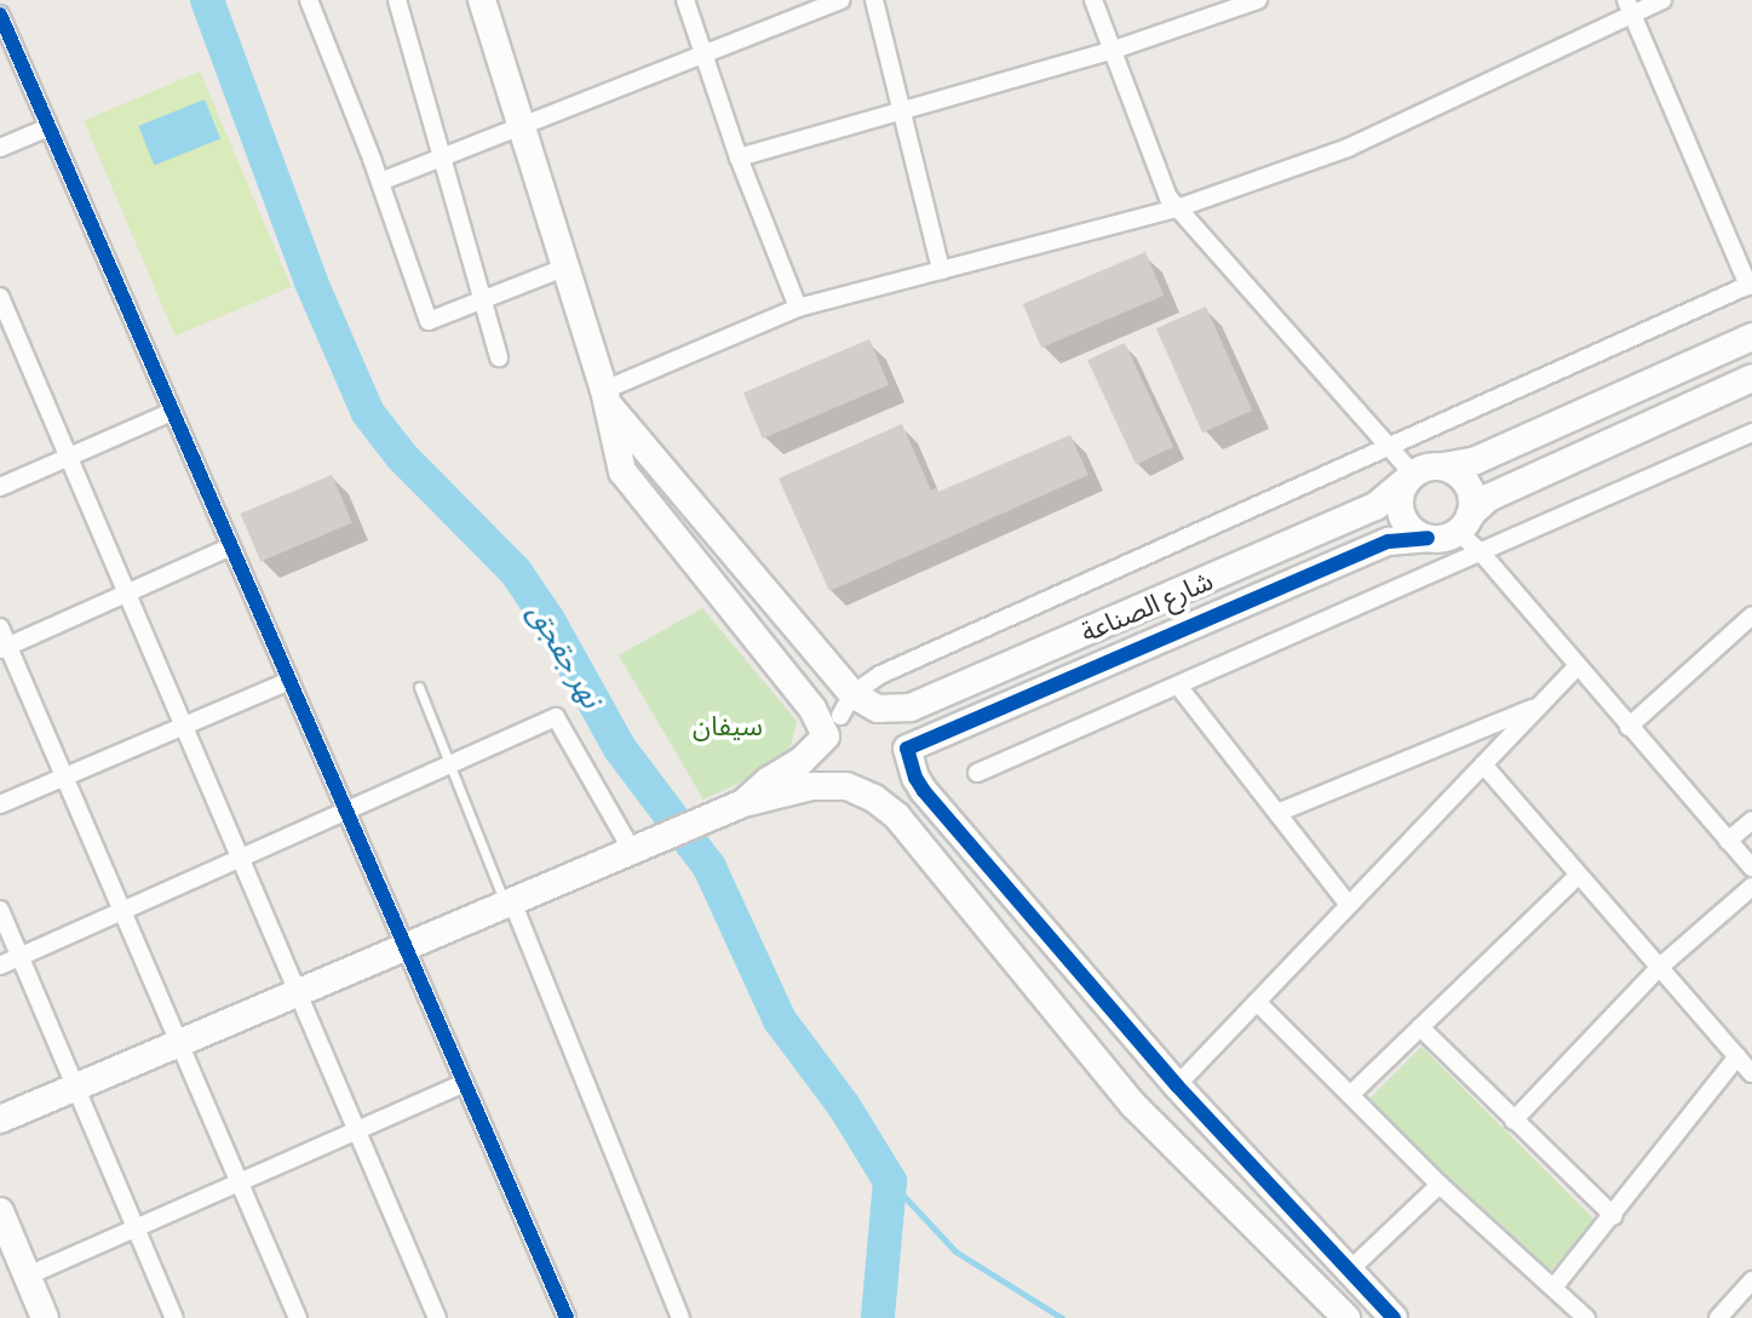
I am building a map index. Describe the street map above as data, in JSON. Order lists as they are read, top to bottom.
{
  "streets": {
    "street": ["شارع الصناعة"]
  },
  "water": ["نهر جقجق"],
  "parks": ["سيفان"]
}
